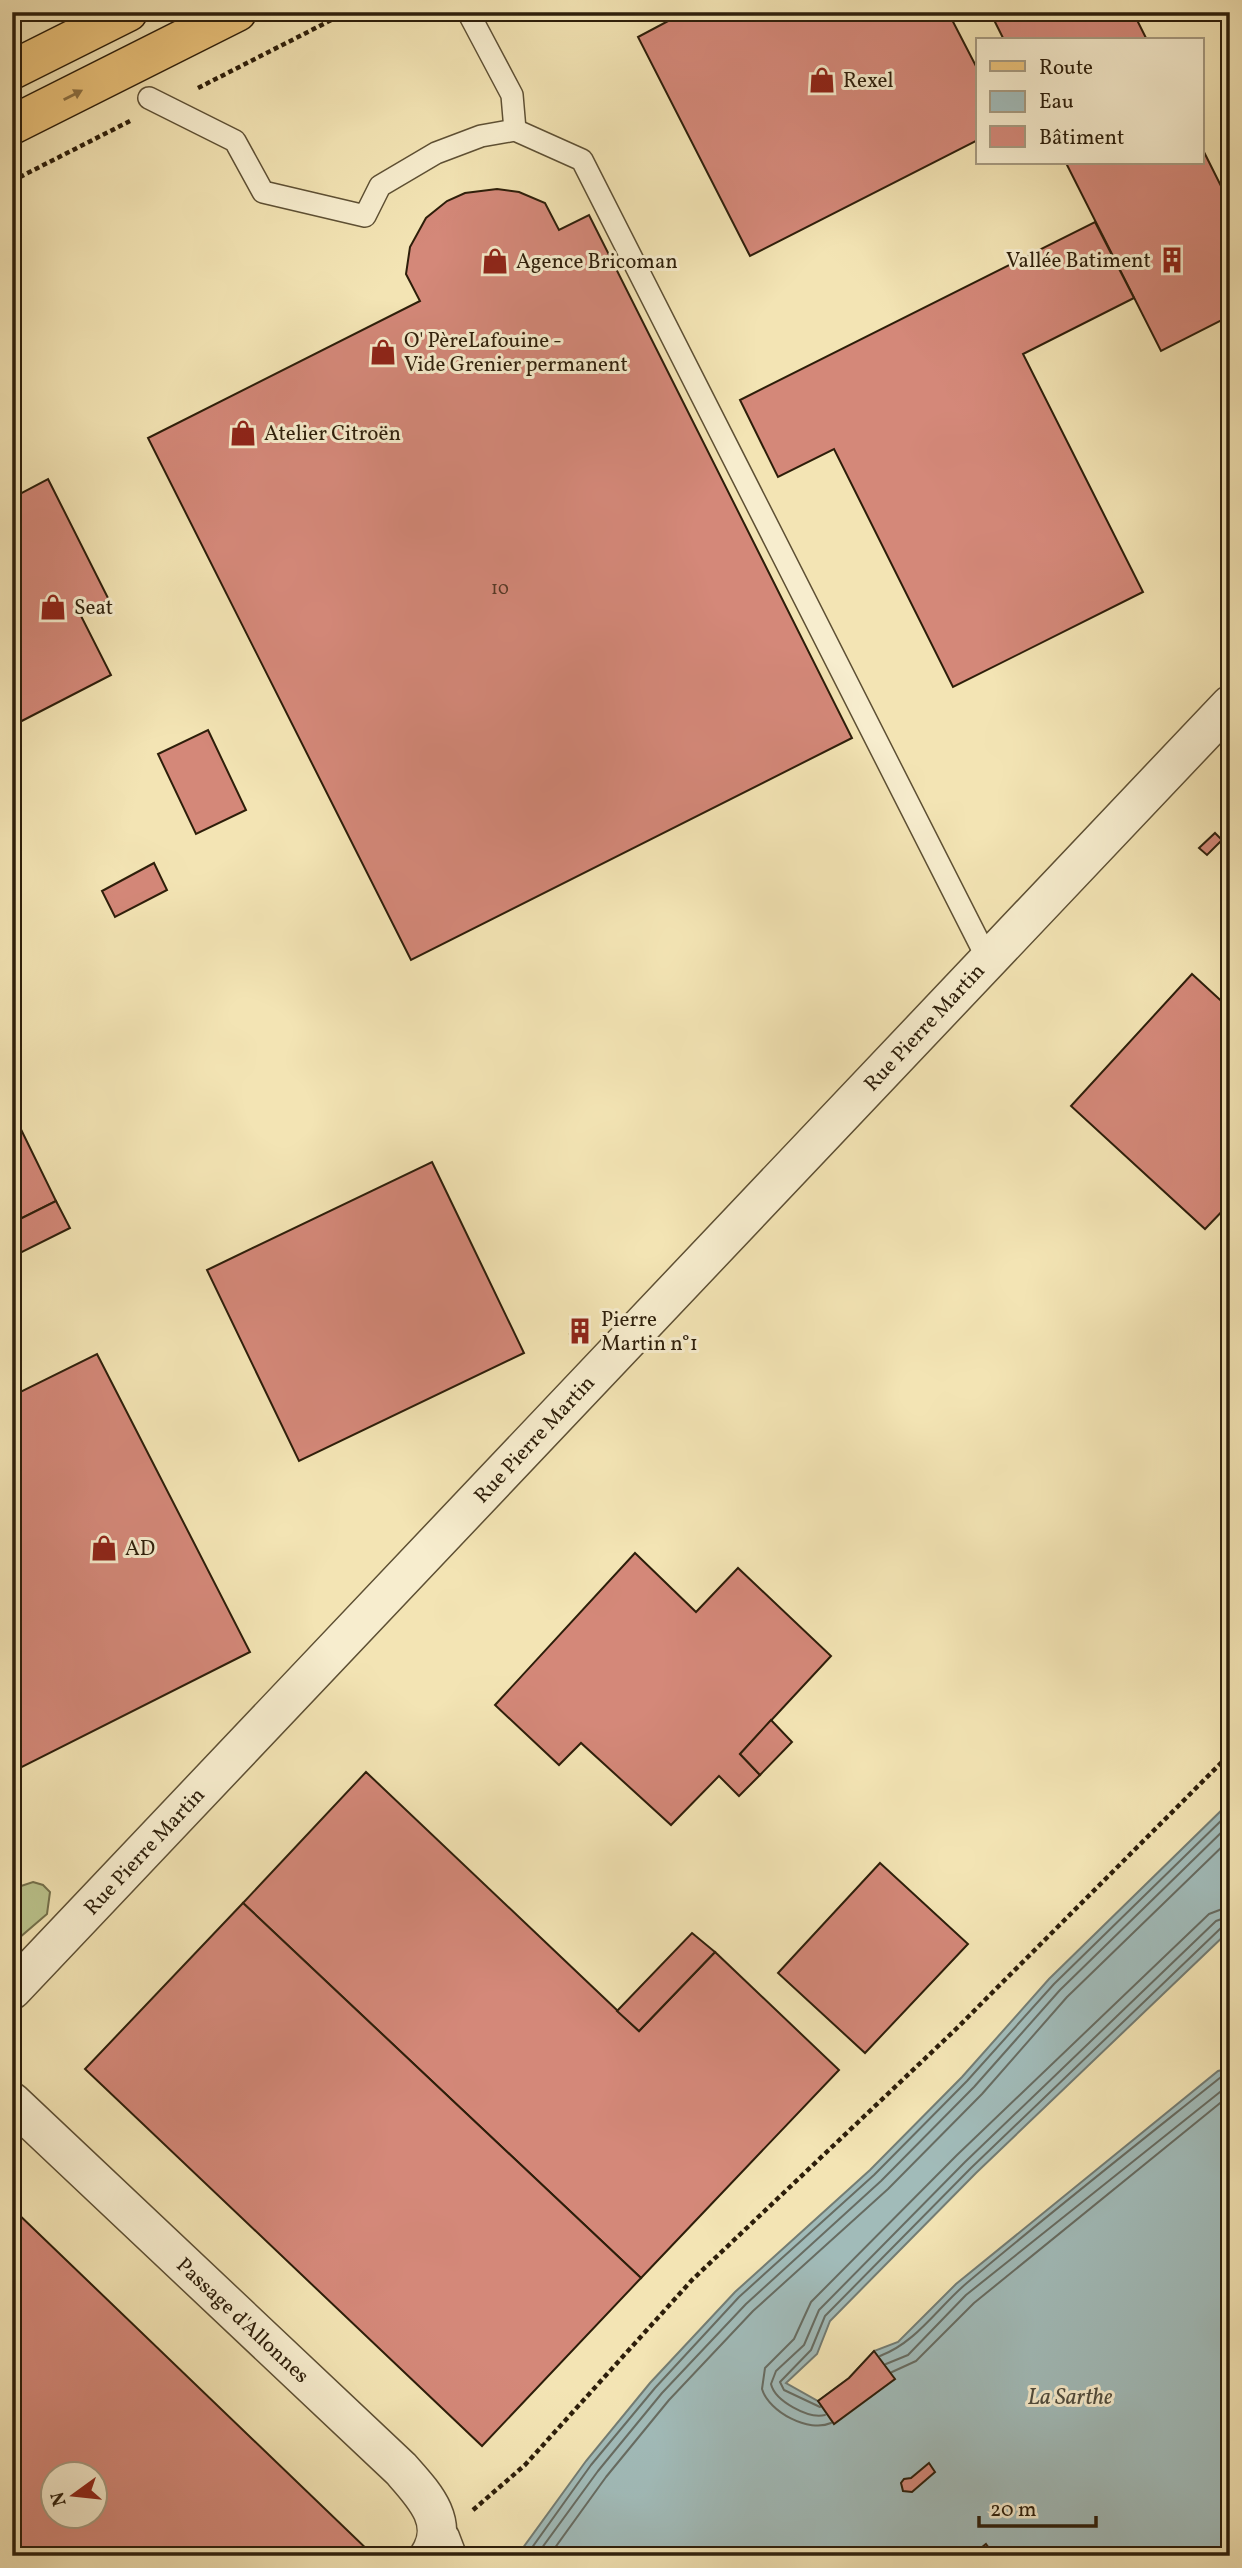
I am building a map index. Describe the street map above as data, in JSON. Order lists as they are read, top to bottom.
{
  "streets": {
    "street": ["Rue Pierre Martin", "Passage d'Allonnes"]
  },
  "water": ["La Sarthe"],
  "places": {
    "shop": [
      "Rexel",
      "Agence Bricoman",
      "O' PèreLafouine - Vide Grenier permanent",
      "Atelier Citroën",
      "Seat",
      "AD"
    ],
    "building": ["Vallée Batiment", "Pierre Martin n°1"]
  },
  "house_numbers": ["10"],
  "legend": ["Route", "Eau", "Bâtiment"],
  "scale_bar": "20 m",
  "north": "left"
}
